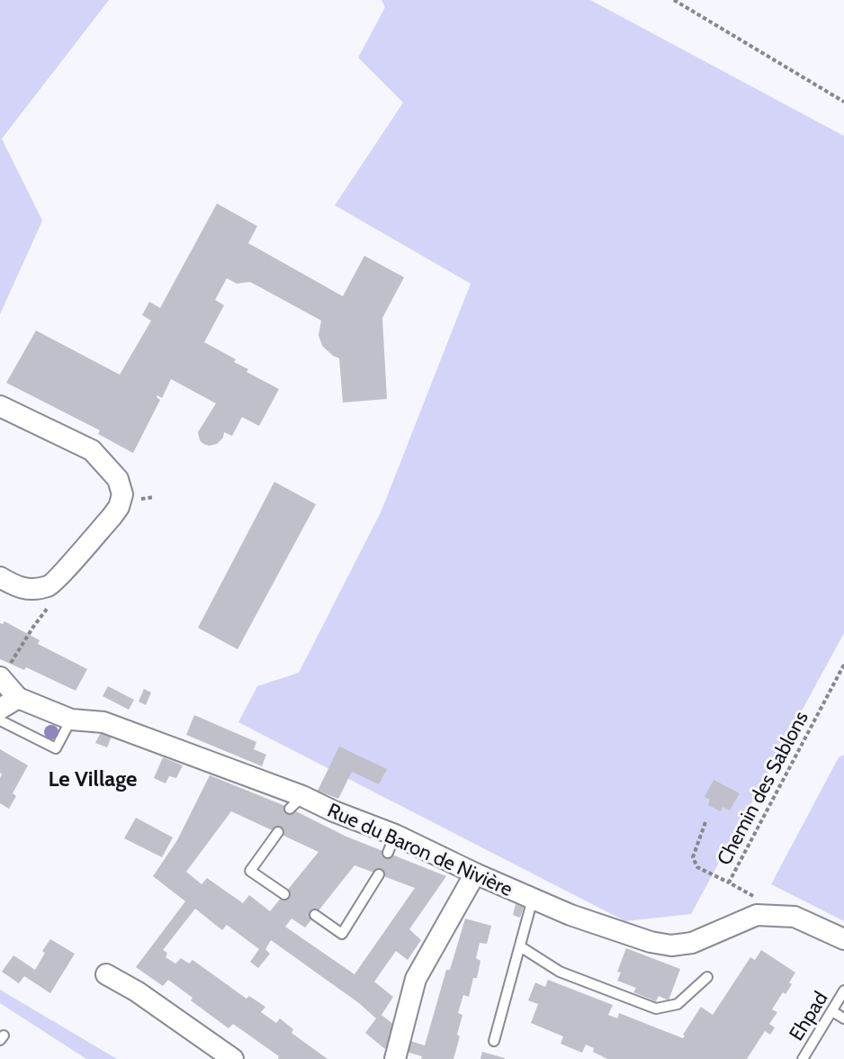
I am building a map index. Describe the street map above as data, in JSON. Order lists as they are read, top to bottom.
{
  "streets": {
    "street": ["Rue du Baron de Nivière"],
    "lane": ["Ehpad"],
    "path": ["Chemin des Sablons"]
  },
  "crossings": [
    ["Chemin des Sablons", "Rue du Baron de Nivière"]
  ],
  "districts": ["Le Village"]
}
